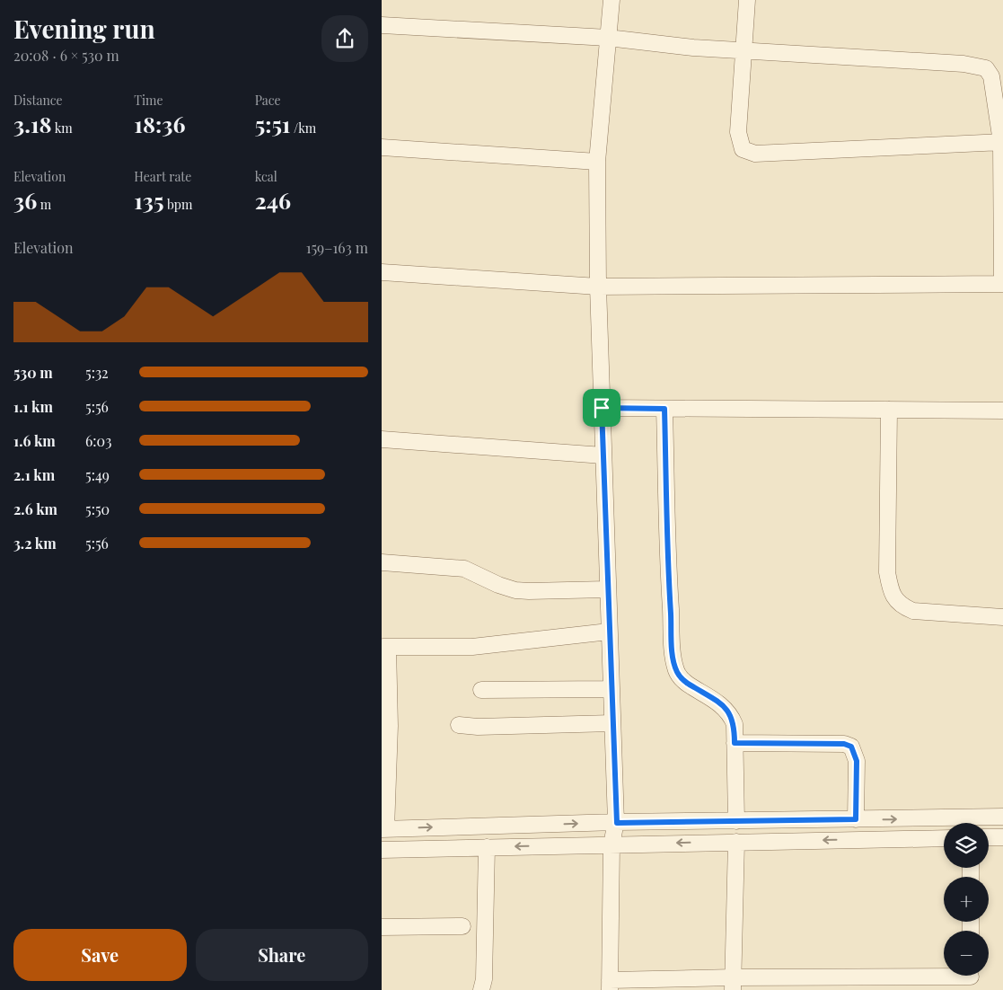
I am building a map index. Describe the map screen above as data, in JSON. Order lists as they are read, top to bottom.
{
  "page": {
    "heading": ["Evening run", "20:08 · 6 × 530 m"],
    "stats": [
      ["Distance", "3.18 km"],
      ["Time", "18:36"],
      ["Pace", "5:51 /km"],
      ["Elevation", "36 m"],
      ["Heart rate", "135 bpm"],
      ["kcal", "246"]
    ],
    "chart": ["Elevation", "159–163 m"],
    "list": [
      {
        "name": "530 m",
        "note": "5:32"
      },
      {
        "name": "1.1 km",
        "note": "5:56"
      },
      {
        "name": "1.6 km",
        "note": "6:03"
      },
      {
        "name": "2.1 km",
        "note": "5:49"
      },
      {
        "name": "2.6 km",
        "note": "5:50"
      },
      {
        "name": "3.2 km",
        "note": "5:56"
      }
    ],
    "map_buttons": ["+", "−"],
    "buttons": ["Save", "Share"]
  }
}
